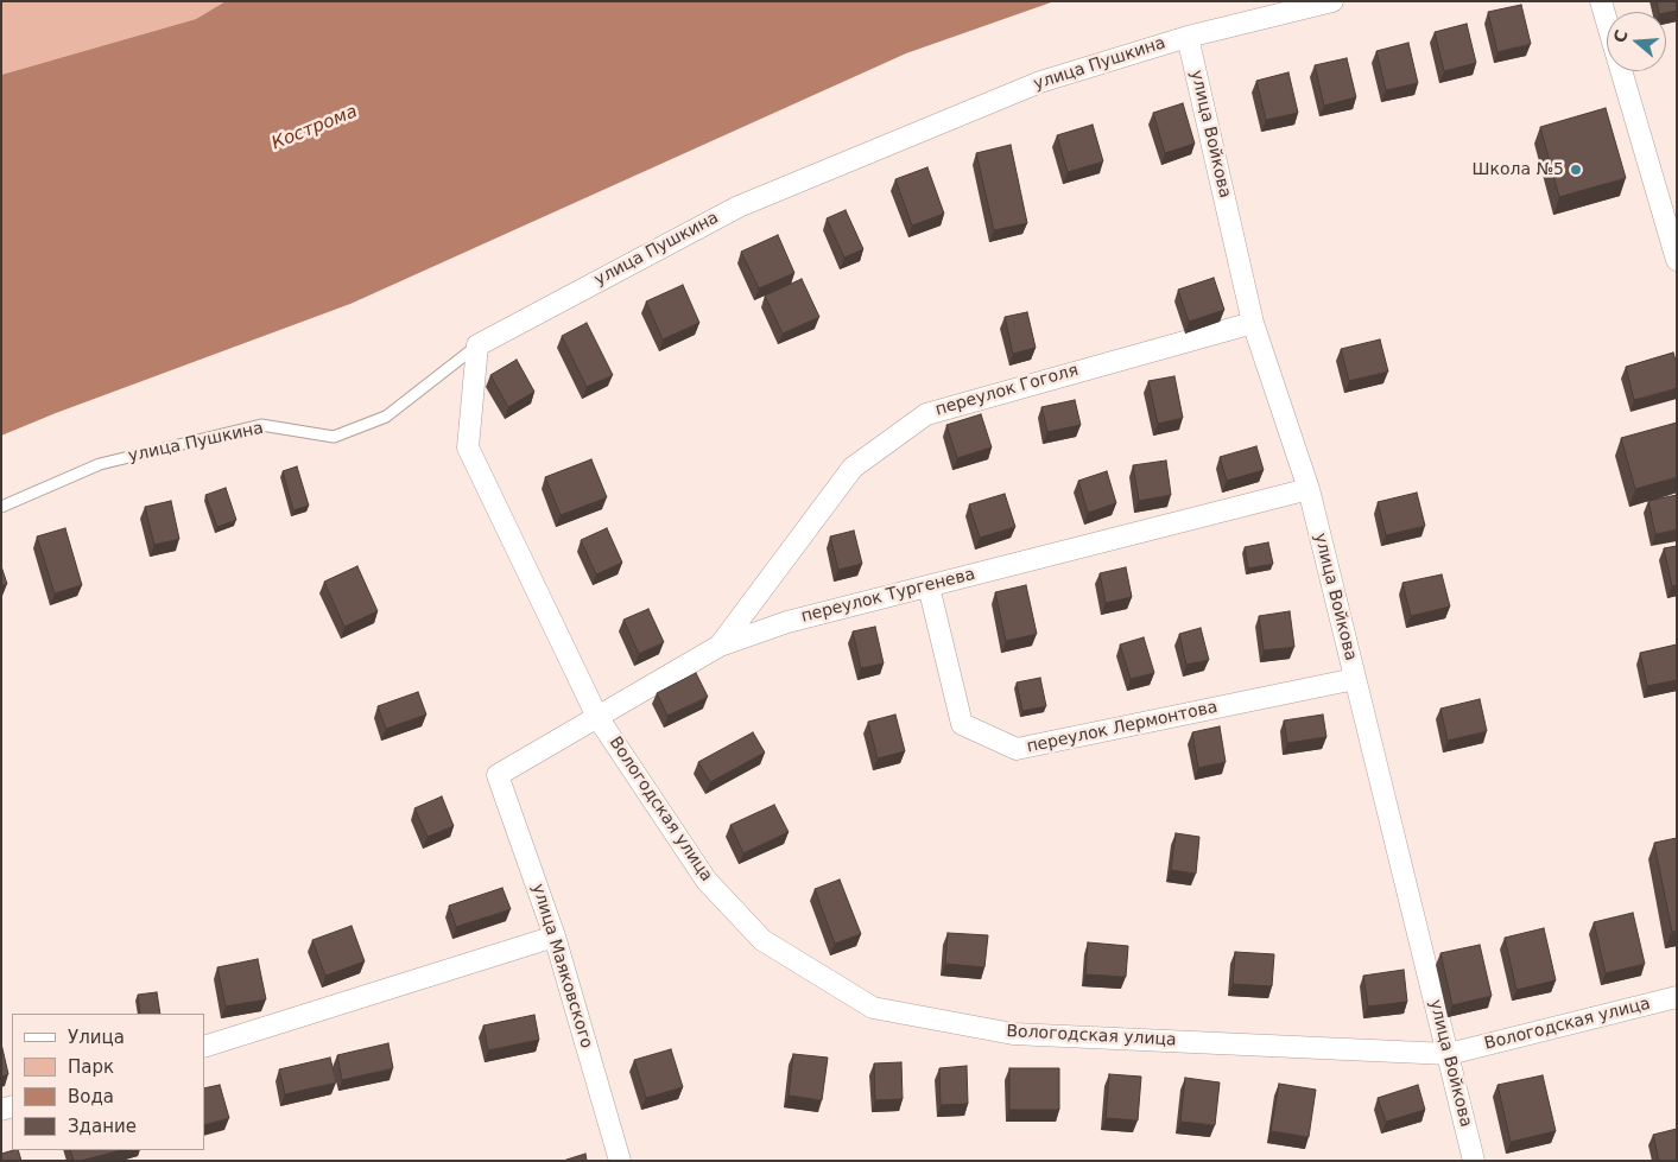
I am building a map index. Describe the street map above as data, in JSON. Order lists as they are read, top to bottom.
{
  "streets": {
    "street": [
      "улица Пушкина",
      "улица Войкова",
      "переулок Гоголя",
      "переулок Тургенева",
      "переулок Лермонтова",
      "Вологодская улица",
      "улица Маяковского"
    ]
  },
  "crossings": [
    ["улица Пушкина", "улица Войкова"],
    ["улица Войкова", "переулок Гоголя"],
    ["улица Войкова", "переулок Тургенева"],
    ["улица Войкова", "переулок Лермонтова"],
    ["улица Войкова", "Вологодская улица"],
    ["переулок Гоголя", "переулок Тургенева"],
    ["переулок Тургенева", "переулок Лермонтова"],
    ["переулок Тургенева", "Вологодская улица"],
    ["переулок Тургенева", "улица Маяковского"]
  ],
  "water": ["Кострома"],
  "places": ["Школа №5"],
  "legend": [
    "Улица",
    "Парк",
    "Вода",
    "Здание"
  ],
  "north": "left"
}
